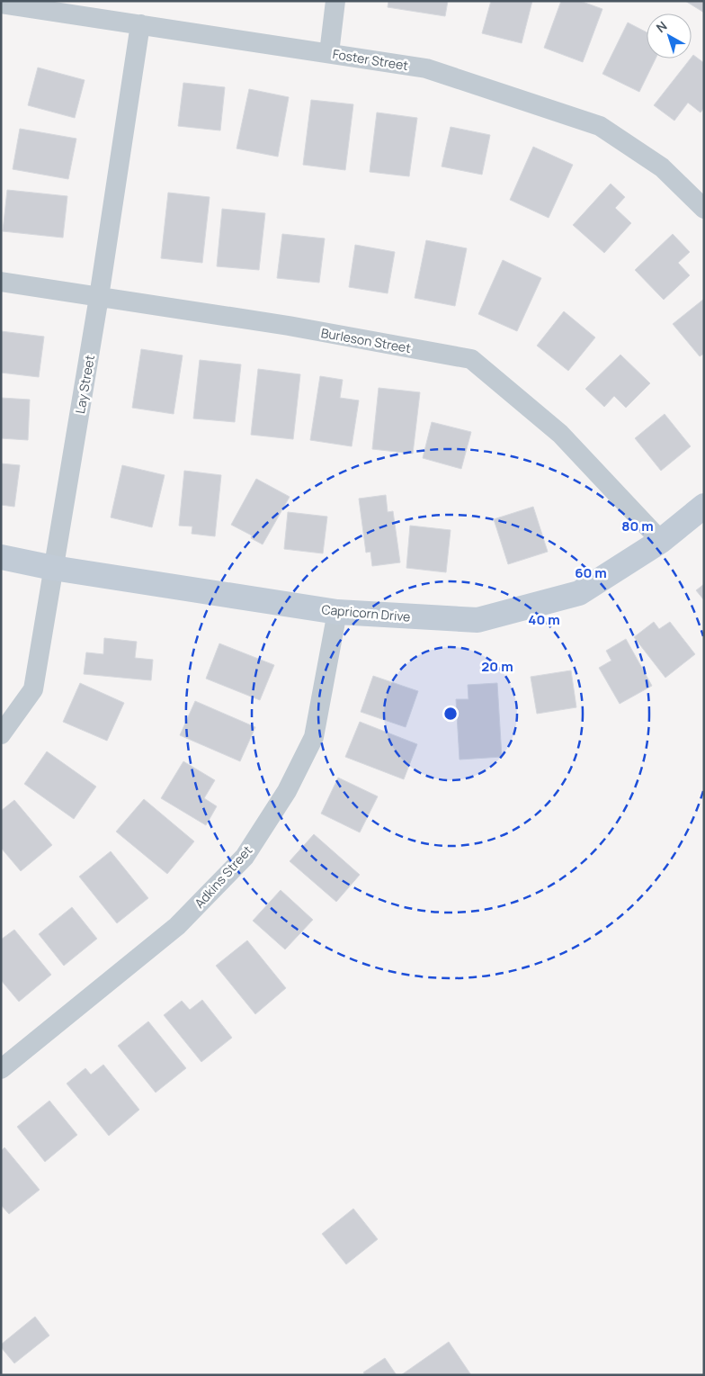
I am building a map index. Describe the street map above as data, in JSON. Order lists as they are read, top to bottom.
{
  "streets": {
    "street": [
      "Foster Street",
      "Burleson Street",
      "Lay Street",
      "Capricorn Drive",
      "Adkins Street"
    ]
  },
  "crossings": [
    ["Foster Street", "Lay Street"],
    ["Burleson Street", "Lay Street"],
    ["Burleson Street", "Capricorn Drive"],
    ["Lay Street", "Capricorn Drive"],
    ["Capricorn Drive", "Adkins Street"]
  ],
  "north": "top left",
  "rings": [
    "80 m",
    "60 m",
    "40 m",
    "20 m"
  ]
}
